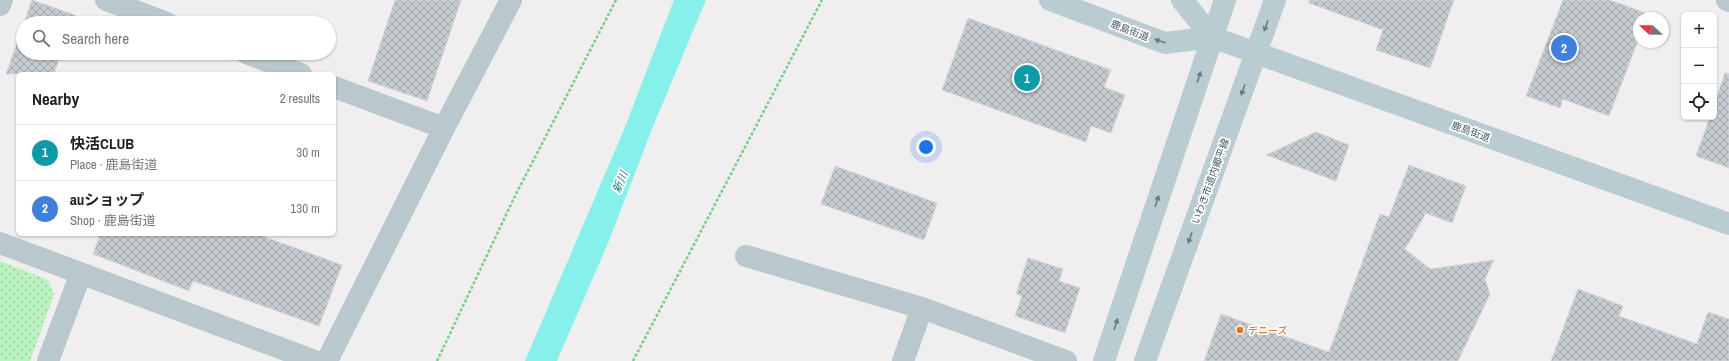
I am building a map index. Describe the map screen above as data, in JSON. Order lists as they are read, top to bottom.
{
  "streets": {
    "street": ["鹿島街道", "いわき市道内郷平線"]
  },
  "crossings": [
    ["鹿島街道", "いわき市道内郷平線"]
  ],
  "water": ["新川"],
  "places": ["デニーズ"],
  "north": "left",
  "page": {
    "map_buttons": ["+", "−"],
    "search": "Search here",
    "pins": ["2", "1"],
    "heading": ["Nearby", "2 results"],
    "list": [
      {
        "mark": "1",
        "name": "快活CLUB",
        "note": "Place · 鹿島街道",
        "value": "30 m"
      },
      {
        "mark": "2",
        "name": "auショップ",
        "note": "Shop · 鹿島街道",
        "value": "130 m"
      }
    ]
  }
}
